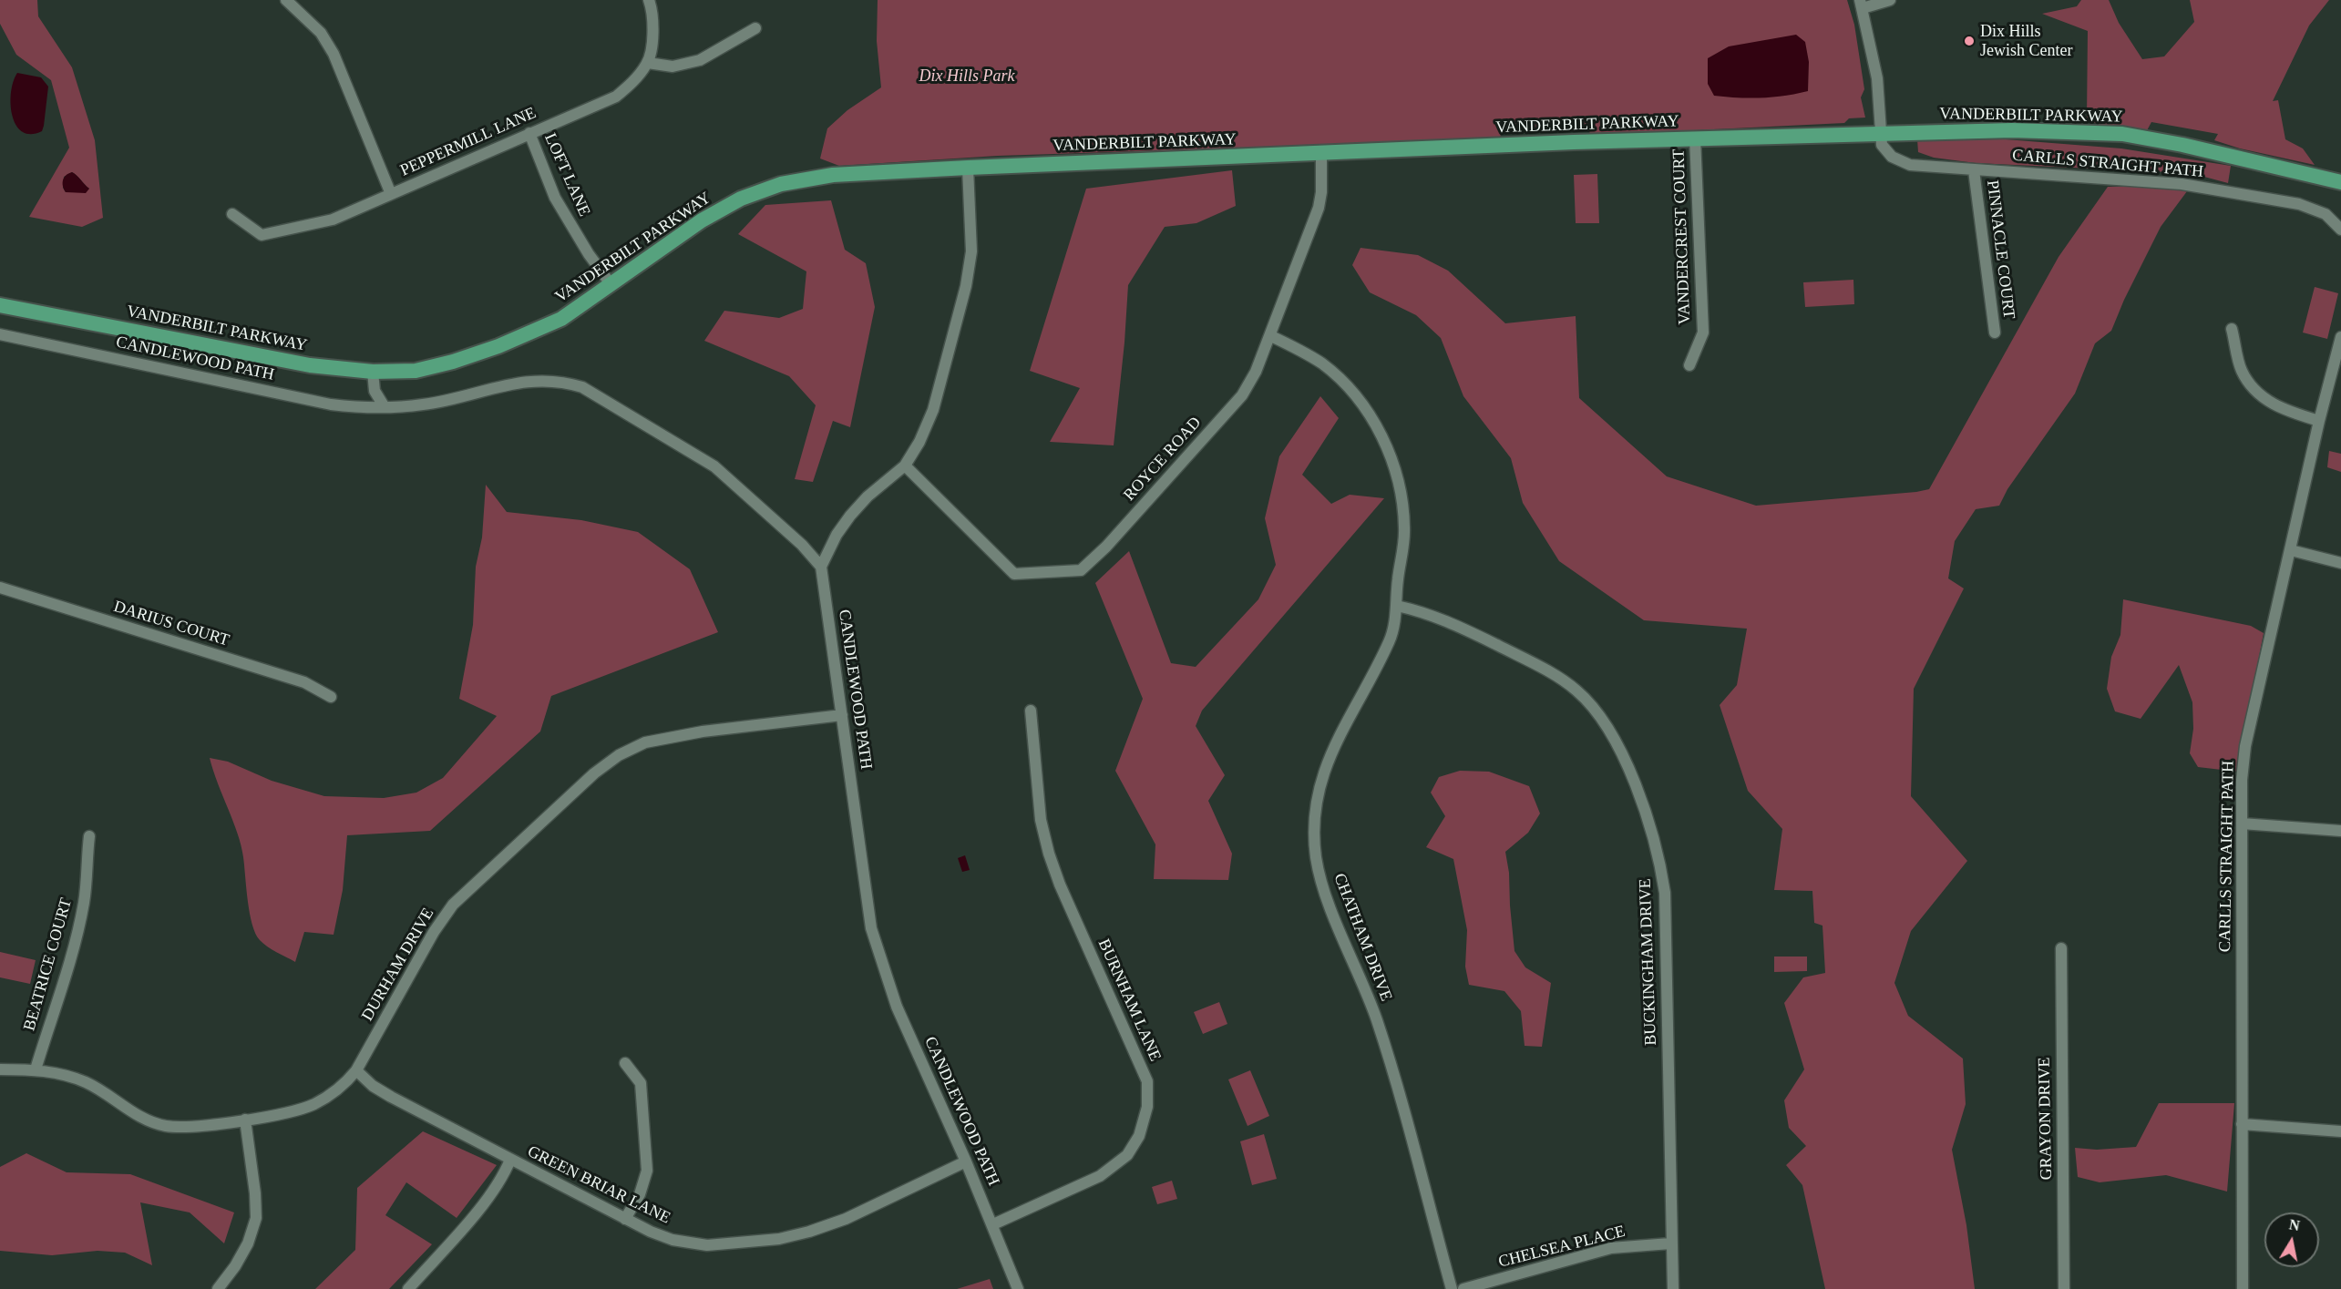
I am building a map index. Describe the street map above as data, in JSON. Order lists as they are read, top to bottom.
{
  "streets": {
    "main road": ["VANDERBILT PARKWAY"],
    "street": [
      "PEPPERMILL LANE",
      "CARLLS STRAIGHT PATH",
      "LOFT LANE",
      "VANDERCREST COURT",
      "PINNACLE COURT",
      "CANDLEWOOD PATH",
      "ROYCE ROAD",
      "DARIUS COURT",
      "CHATHAM DRIVE",
      "BUCKINGHAM DRIVE",
      "BEATRICE COURT",
      "DURHAM DRIVE",
      "BURNHAM LANE",
      "GRAYON DRIVE",
      "GREEN BRIAR LANE",
      "CHELSEA PLACE"
    ]
  },
  "crossings": [
    ["VANDERBILT PARKWAY", "CARLLS STRAIGHT PATH"],
    ["VANDERBILT PARKWAY", "LOFT LANE"],
    ["VANDERBILT PARKWAY", "VANDERCREST COURT"],
    ["VANDERBILT PARKWAY", "ROYCE ROAD"],
    ["PEPPERMILL LANE", "LOFT LANE"],
    ["CARLLS STRAIGHT PATH", "PINNACLE COURT"],
    ["CANDLEWOOD PATH", "DURHAM DRIVE"],
    ["CANDLEWOOD PATH", "BURNHAM LANE"],
    ["CANDLEWOOD PATH", "GREEN BRIAR LANE"],
    ["ROYCE ROAD", "CHATHAM DRIVE"],
    ["CHATHAM DRIVE", "BUCKINGHAM DRIVE"],
    ["BUCKINGHAM DRIVE", "CHELSEA PLACE"],
    ["BEATRICE COURT", "DURHAM DRIVE"],
    ["DURHAM DRIVE", "GREEN BRIAR LANE"]
  ],
  "parks": ["Dix Hills Park"],
  "places": ["Dix Hills Jewish Center"],
  "north": "top"
}
